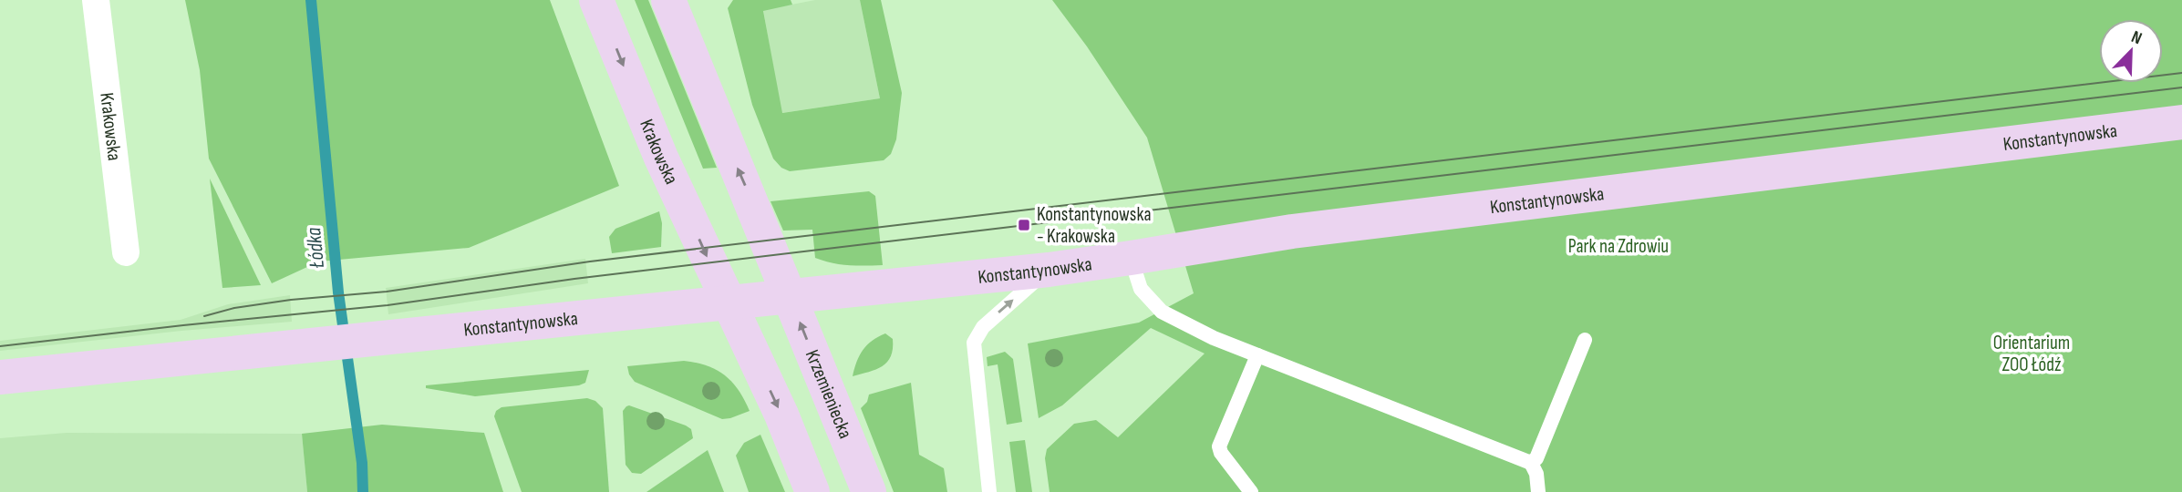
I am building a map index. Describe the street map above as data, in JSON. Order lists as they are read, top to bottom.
{
  "streets": {
    "main road": ["Krakowska", "Konstantynowska", "Krzemieniecka"]
  },
  "crossings": [
    ["Krakowska", "Konstantynowska"],
    ["Konstantynowska", "Krzemieniecka"]
  ],
  "one_way": ["Krakowska"],
  "water": ["Łódka"],
  "parks": ["Park na Zdrowiu", "Orientarium ZOO Łódź"],
  "places": {
    "transit": ["Konstantynowska - Krakowska"]
  },
  "north": "top right"
}
